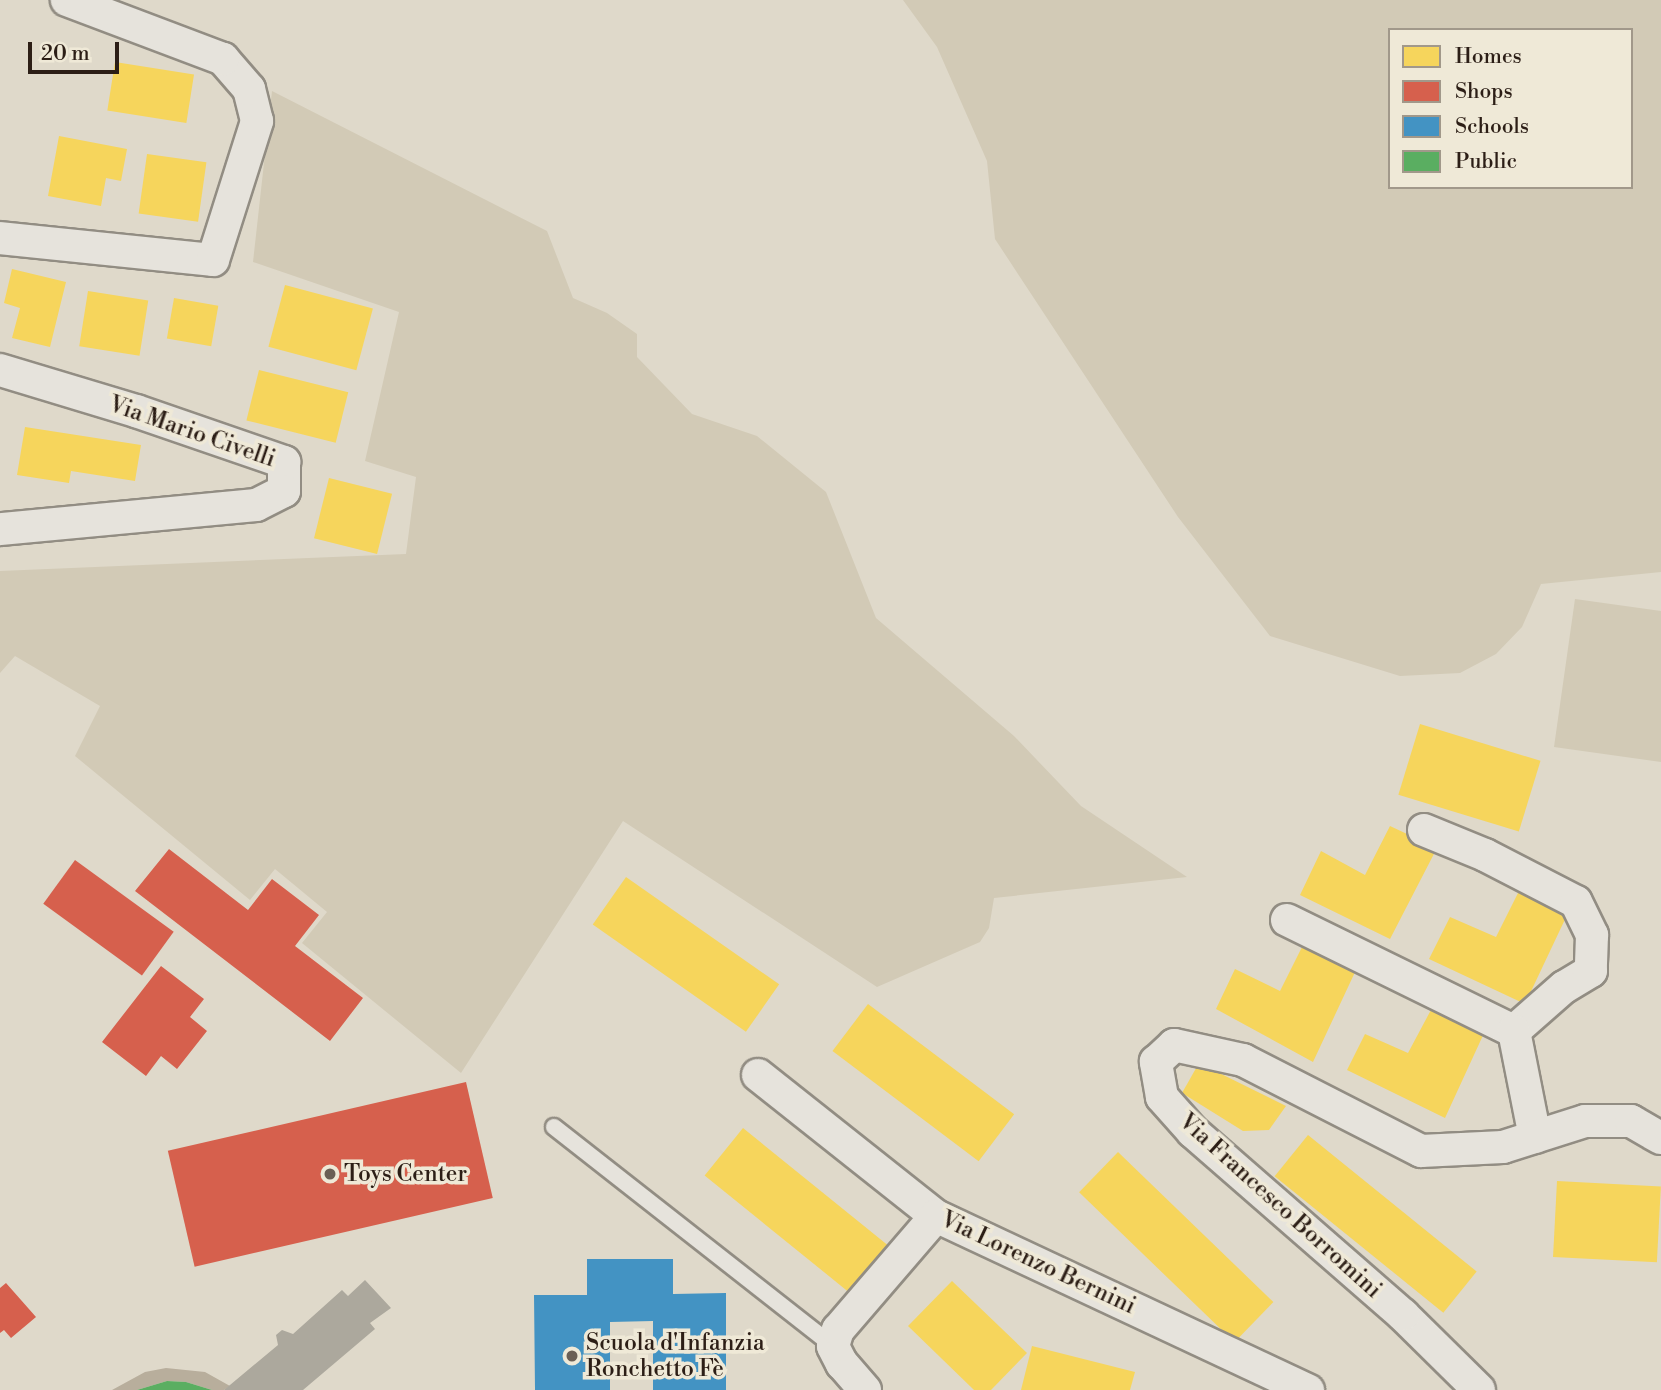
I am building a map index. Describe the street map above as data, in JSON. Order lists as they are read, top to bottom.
{
  "streets": {
    "street": ["Via Mario Civelli", "Via Francesco Borromini", "Via Lorenzo Bernini"]
  },
  "places": ["Toys Center", "Scuola d'Infanzia Ronchetto Fè"],
  "legend": [
    "Homes",
    "Shops",
    "Schools",
    "Public"
  ],
  "scale_bar": "20 m"
}
